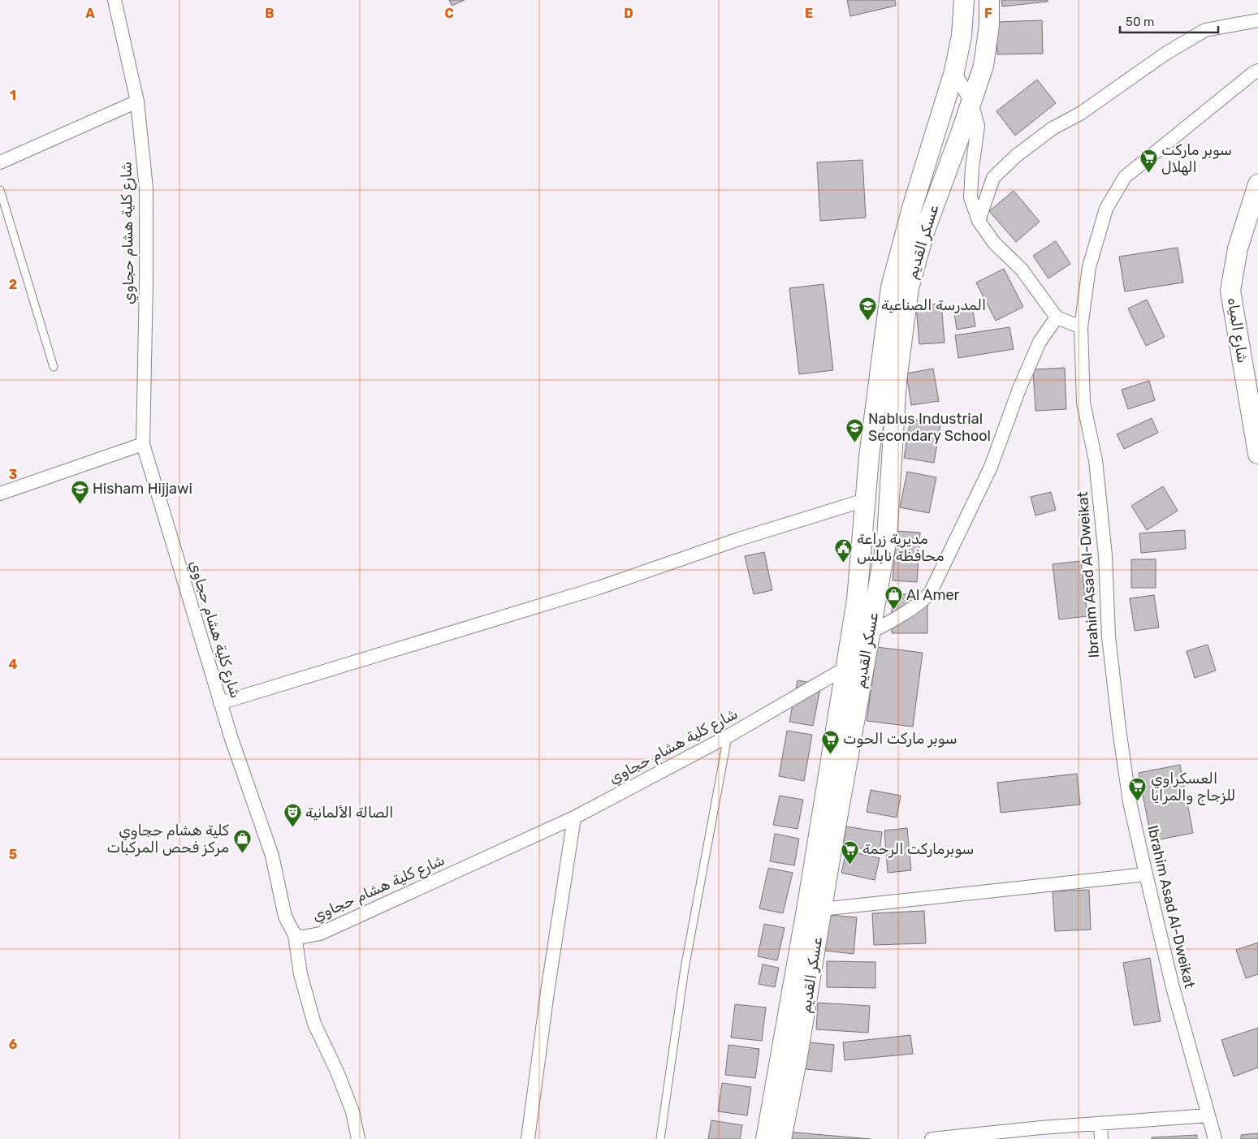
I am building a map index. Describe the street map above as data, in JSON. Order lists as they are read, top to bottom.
{
  "streets": {
    "street": [
      "شارع كلية هشام حجاوي",
      "عسكر القديم",
      "شارع المياه",
      "Ibrahim Asad Al-Dweikat"
    ]
  },
  "crossings": [
    ["شارع كلية هشام حجاوي", "عسكر القديم"]
  ],
  "places": {
    "supermarket": [
      "سوبر ماركت الهلال",
      "سوبر ماركت الحوت",
      "العسكراوي للزجاج والمرايا",
      "سوبرماركت الرحمة"
    ],
    "school or university": ["المدرسة الصناعية", "Nablus Industrial Secondary School", "Hisham Hijjawi"],
    "public building": ["مديرية زراعة محافظة نابلس"],
    "shop": ["Al Amer", "كلية هشام حجاوي مركز فحص المركبات"],
    "theatre": ["الصالة الألمانية"]
  },
  "scale_bar": "50 m",
  "grid": {
    "columns": [
      "A",
      "B",
      "C",
      "D",
      "E",
      "F"
    ],
    "rows": [
      "1",
      "2",
      "3",
      "4",
      "5",
      "6"
    ]
  }
}
